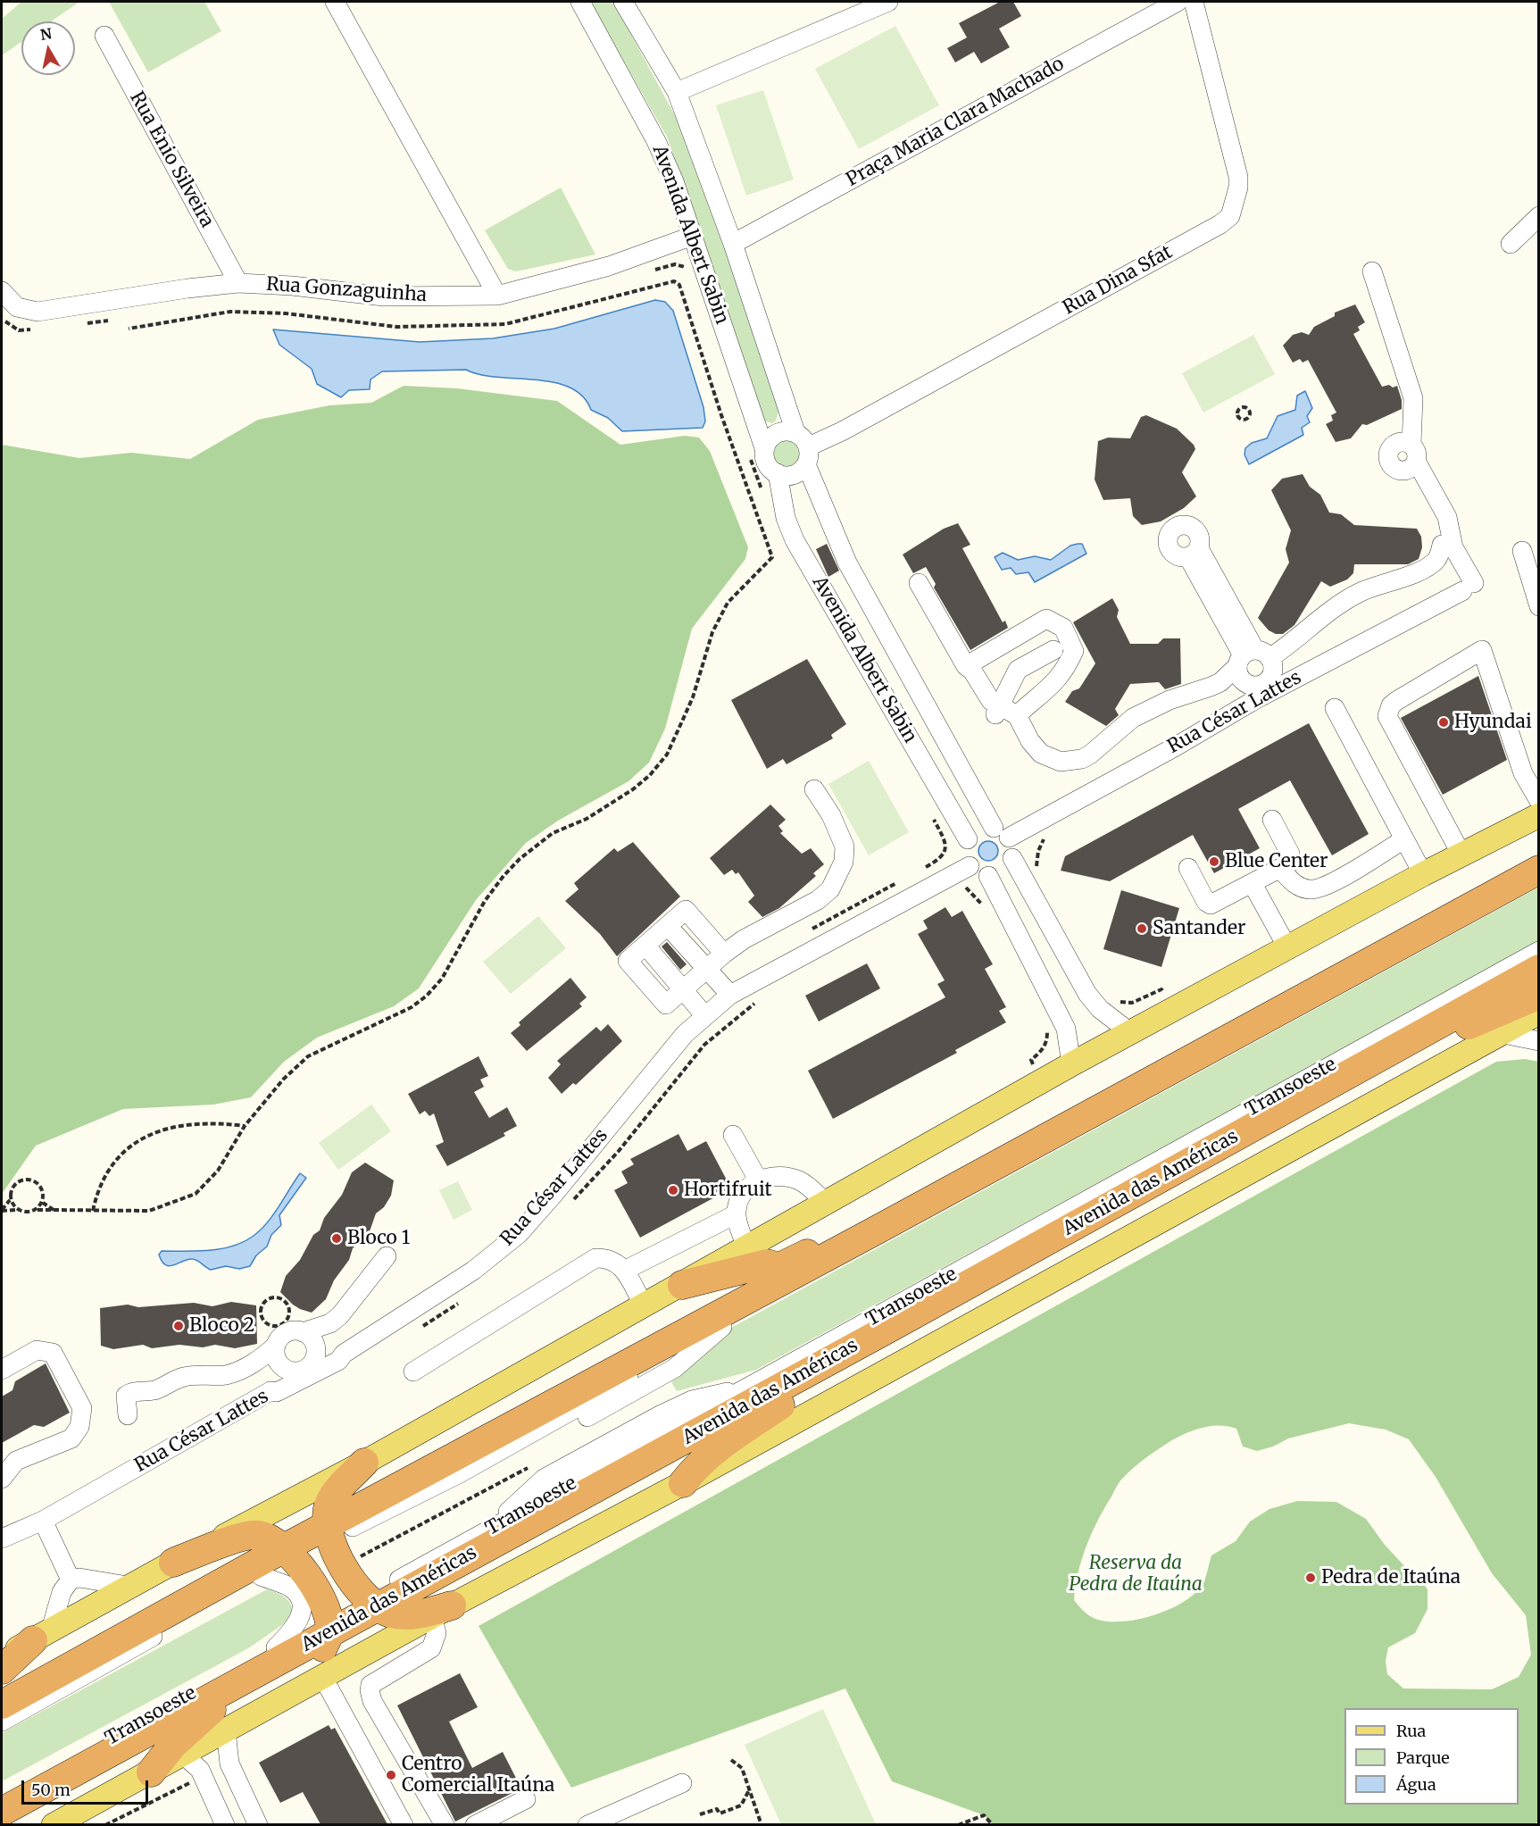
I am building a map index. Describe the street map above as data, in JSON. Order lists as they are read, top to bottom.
{
  "streets": {
    "highway": ["Avenida das Américas"],
    "street": [
      "Praça Maria Clara Machado",
      "Rua Enio Silveira",
      "Avenida Albert Sabin",
      "Rua Dina Sfat",
      "Rua Gonzaguinha",
      "Rua César Lattes",
      "Transoeste"
    ]
  },
  "crossings": [
    ["Praça Maria Clara Machado", "Avenida Albert Sabin"],
    ["Rua Enio Silveira", "Rua Gonzaguinha"],
    ["Avenida Albert Sabin", "Rua Dina Sfat"],
    ["Avenida Albert Sabin", "Rua Gonzaguinha"],
    ["Avenida Albert Sabin", "Rua César Lattes"],
    ["Transoeste", "Avenida das Américas"]
  ],
  "parks": ["Reserva da Pedra de Itaúna"],
  "places": [
    "Hyundai",
    "Blue Center",
    "Santander",
    "Hortifruit",
    "Bloco 1",
    "Bloco 2",
    "Pedra de Itaúna",
    "Centro Comercial Itaúna"
  ],
  "legend": ["Rua", "Parque", "Água"],
  "scale_bar": "50 m",
  "north": "top"
}
